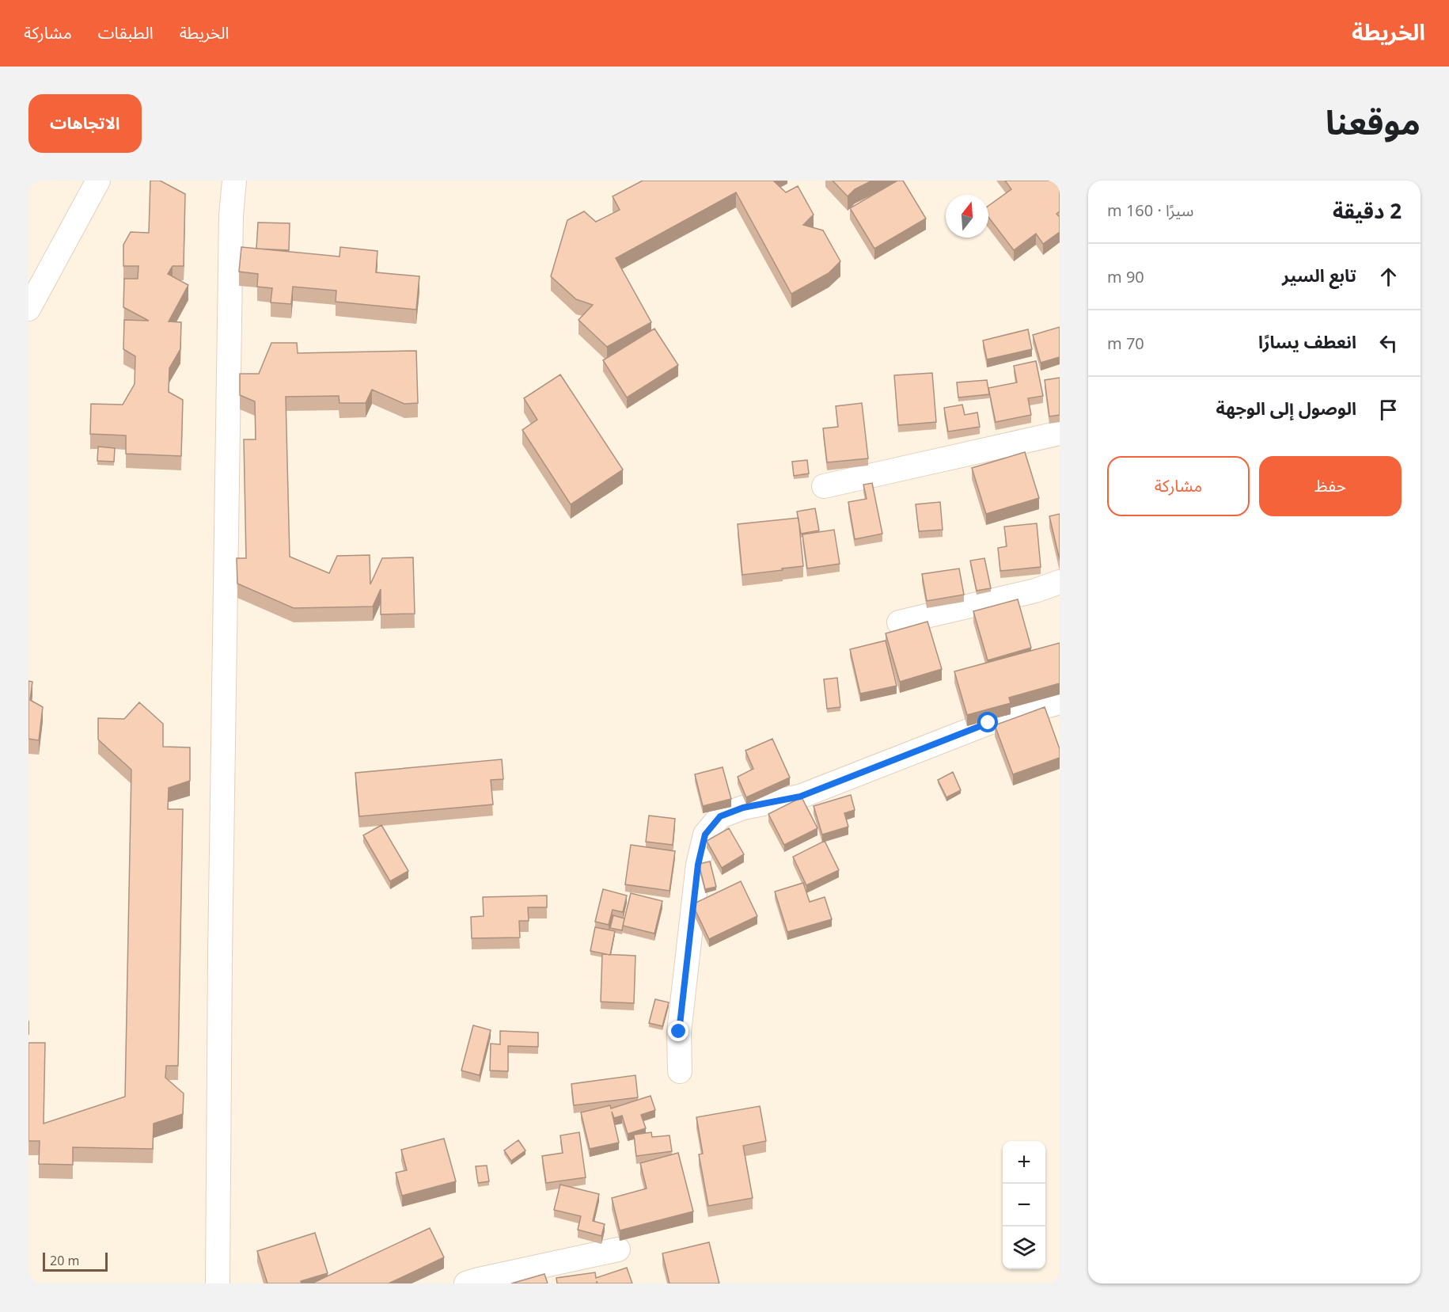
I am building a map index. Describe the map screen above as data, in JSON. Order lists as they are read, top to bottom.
{
  "scale_bar": "20 m",
  "north": "top",
  "page": {
    "header": "الخريطة",
    "nav": ["الخريطة", "الطبقات", "مشاركة"],
    "title": "موقعنا",
    "buttons": [
      "الاتجاهات",
      ["حفظ", "مشاركة"]
    ],
    "heading": ["2 دقيقة", "سيرًا · 160 m"],
    "list": [
      ["تابع السير", "90 m"],
      ["انعطف يسارًا", "70 m"],
      "الوصول إلى الوجهة"
    ],
    "map_buttons": ["+", "−"],
    "scale": "20 m"
  }
}
